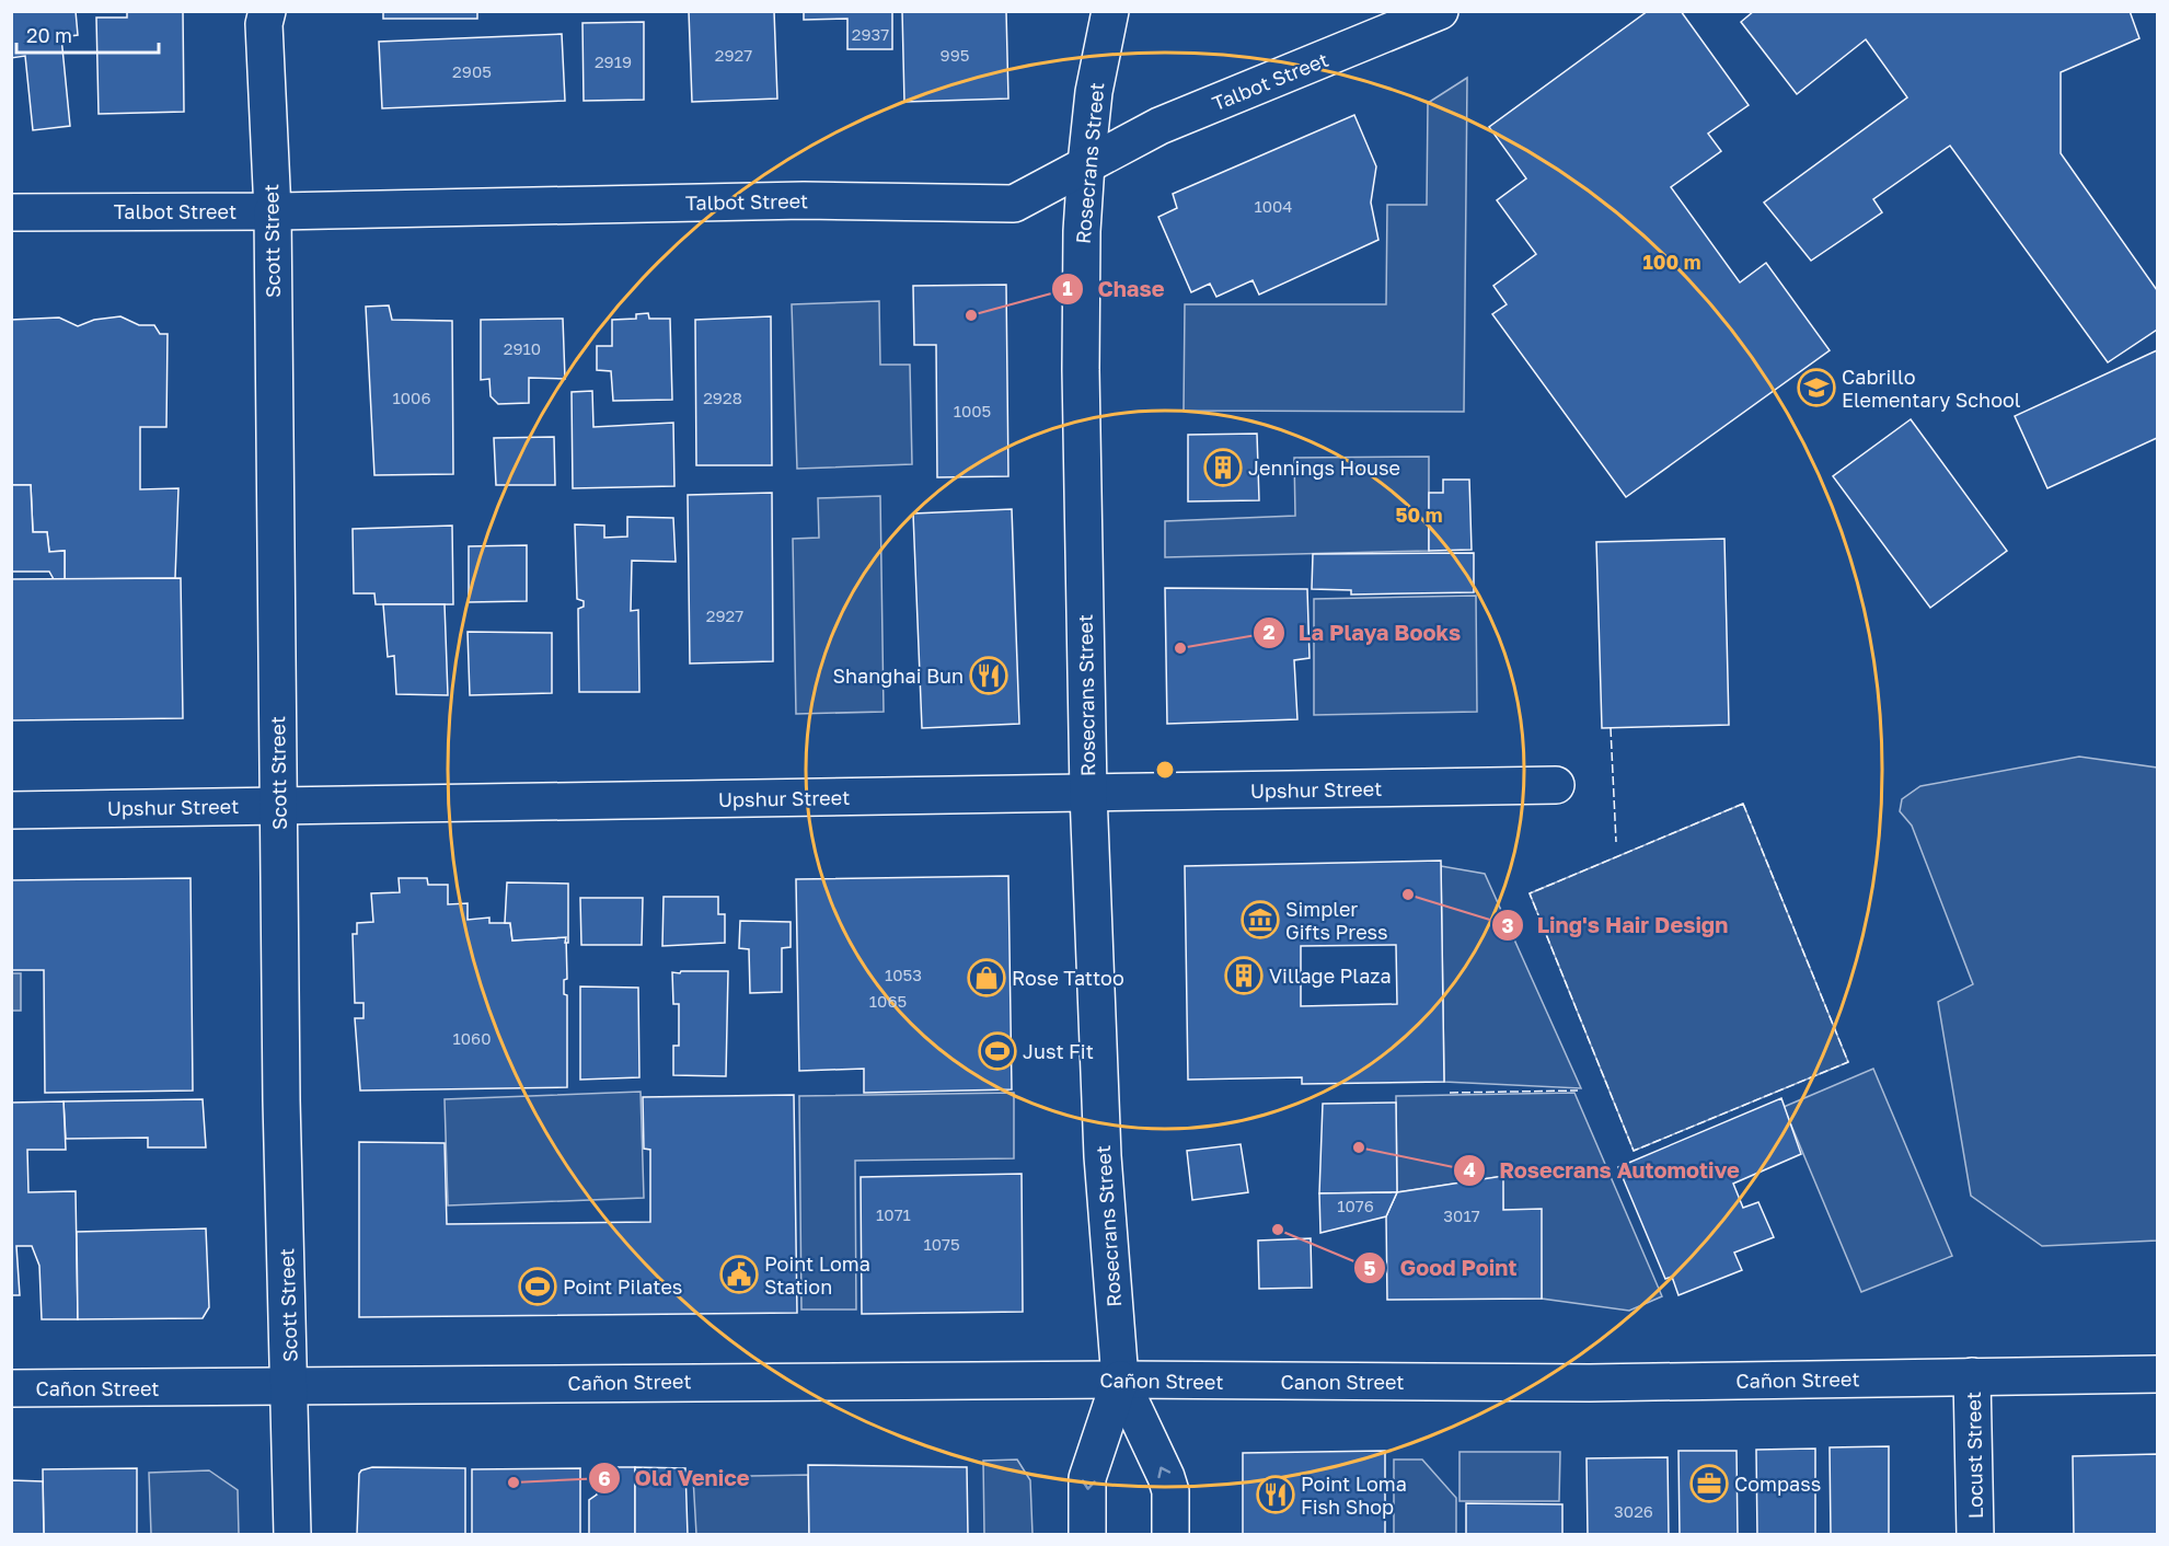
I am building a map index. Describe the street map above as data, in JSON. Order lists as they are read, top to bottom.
{
  "streets": {
    "main road": [
      "Talbot Street",
      "Rosecrans Street",
      "Scott Street",
      "Upshur Street",
      "Cañon Street",
      "Canon Street",
      "Locust Street"
    ]
  },
  "crossings": [
    ["Talbot Street", "Rosecrans Street"],
    ["Talbot Street", "Scott Street"],
    ["Rosecrans Street", "Upshur Street"],
    ["Rosecrans Street", "Cañon Street"],
    ["Scott Street", "Upshur Street"],
    ["Scott Street", "Cañon Street"],
    ["Cañon Street", "Canon Street"],
    ["Cañon Street", "Locust Street"]
  ],
  "places": {
    "other": [
      "Chase",
      "La Playa Books",
      "Ling's Hair Design",
      "Rosecrans Automotive",
      "Good Point",
      "Old Venice"
    ],
    "school or university": ["Cabrillo Elementary School"],
    "building": ["Jennings House", "Village Plaza"],
    "restaurant": ["Shanghai Bun", "Point Loma Fish Shop"],
    "museum": ["Simpler Gifts Press"],
    "shop": ["Rose Tattoo"],
    "sports": ["Just Fit", "Point Pilates"],
    "public building": ["Point Loma Station"],
    "office": ["Compass"]
  },
  "house_numbers": [
    "2937",
    "2927",
    "995",
    "2919",
    "2905",
    "1004",
    "2910",
    "1006",
    "2928",
    "1005",
    "2927",
    "1053",
    "1065",
    "1060",
    "1076",
    "1071",
    "3017",
    "1075",
    "3026"
  ],
  "scale_bar": "20 m",
  "rings": ["100 m", "50 m"]
}
